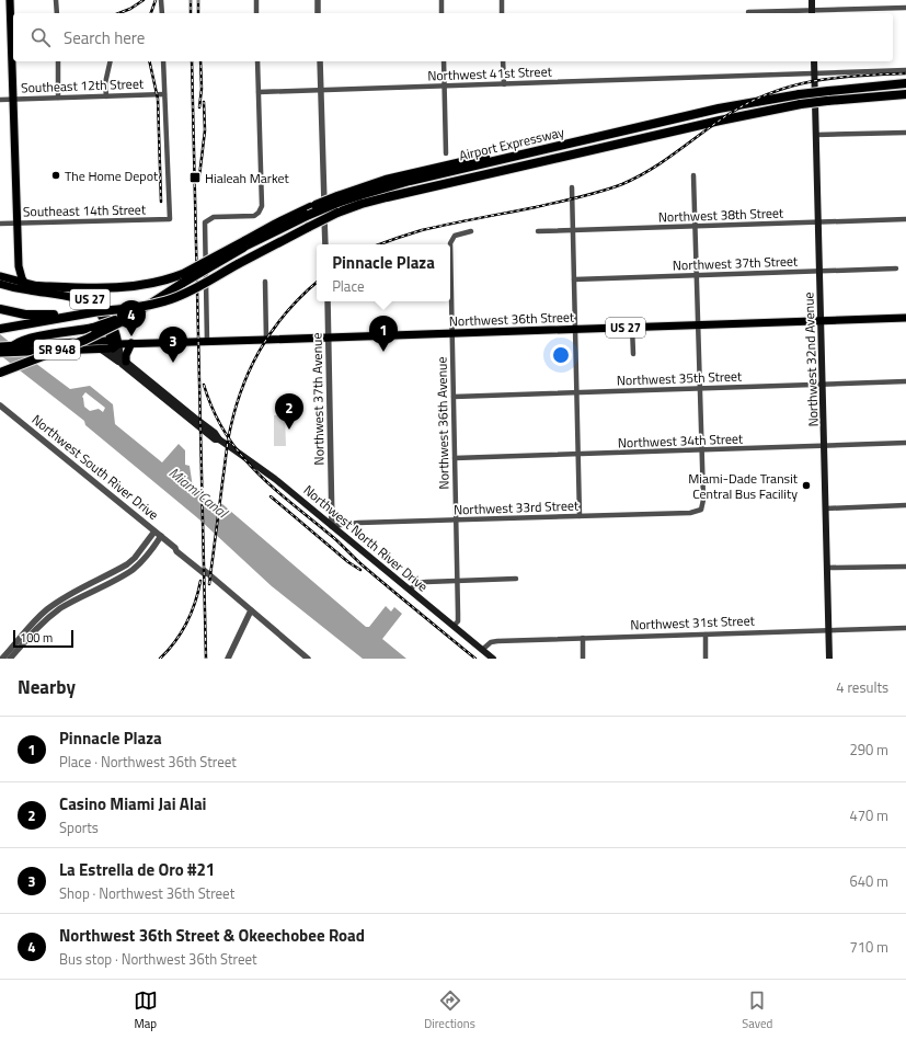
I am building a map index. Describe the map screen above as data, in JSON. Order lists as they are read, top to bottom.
{
  "streets": {
    "highway": ["Airport Expressway"],
    "main road": [
      "US 27",
      "Northwest 36th Street",
      "SR 948",
      "Northwest 32nd Avenue",
      "Northwest North River Drive"
    ],
    "street": [
      "Northwest 41st Street",
      "Southeast 12th Street",
      "Southeast 14th Street",
      "Northwest 38th Street",
      "Northwest 37th Street",
      "Northwest 35th Street",
      "Northwest 37th Avenue",
      "Northwest 36th Avenue",
      "Northwest 34th Street",
      "Northwest South River Drive",
      "Northwest 33rd Street",
      "Northwest 31st Street"
    ]
  },
  "crossings": [
    ["Northwest 41st Street", "Northwest 32nd Avenue"],
    ["Southeast 12th Street", "Southeast 14th Street"],
    ["Northwest 38th Street", "Northwest 32nd Avenue"],
    ["Northwest 37th Street", "Northwest 32nd Avenue"],
    ["US 27", "Northwest 36th Street"],
    ["US 27", "Northwest North River Drive"],
    ["Northwest 36th Street", "Northwest 32nd Avenue"],
    ["Northwest 36th Street", "Northwest 37th Avenue"],
    ["Northwest 36th Street", "Northwest 36th Avenue"],
    ["Northwest 36th Street", "Northwest North River Drive"],
    ["Northwest 32nd Avenue", "Northwest 35th Street"],
    ["Northwest 32nd Avenue", "Northwest 34th Street"],
    ["Northwest 32nd Avenue", "Northwest 31st Street"],
    ["Northwest 35th Street", "Northwest 36th Avenue"],
    ["Northwest 37th Avenue", "Northwest 33rd Street"],
    ["Northwest 37th Avenue", "Northwest North River Drive"],
    ["Northwest 36th Avenue", "Northwest 34th Street"],
    ["Northwest 36th Avenue", "Northwest 33rd Street"],
    ["Northwest 36th Avenue", "Northwest North River Drive"],
    ["Northwest 34th Street", "Northwest 33rd Street"],
    ["Northwest 33rd Street", "Northwest North River Drive"],
    ["Northwest North River Drive", "Northwest 31st Street"]
  ],
  "water": ["Miami Canal"],
  "places": {
    "other": ["The Home Depot", "Miami-Dade Transit Central Bus Facility"],
    "transit": ["Hialeah Market"]
  },
  "scale_bar": "100 m",
  "page": {
    "search": "Search here",
    "popup": ["Pinnacle Plaza", "Place"],
    "pins": [
      "4",
      "1",
      "3",
      "2"
    ],
    "scale": "100 m",
    "heading": ["Nearby", "4 results"],
    "list": [
      {
        "mark": "1",
        "name": "Pinnacle Plaza",
        "note": "Place · Northwest 36th Street",
        "value": "290 m"
      },
      {
        "mark": "2",
        "name": "Casino Miami Jai Alai",
        "note": "Sports",
        "value": "470 m"
      },
      {
        "mark": "3",
        "name": "La Estrella de Oro #21",
        "note": "Shop · Northwest 36th Street",
        "value": "640 m"
      },
      {
        "mark": "4",
        "name": "Northwest 36th Street & Okeechobee Road",
        "note": "Bus stop · Northwest 36th Street",
        "value": "710 m"
      }
    ],
    "nav": ["Map", "Directions", "Saved"]
  }
}
